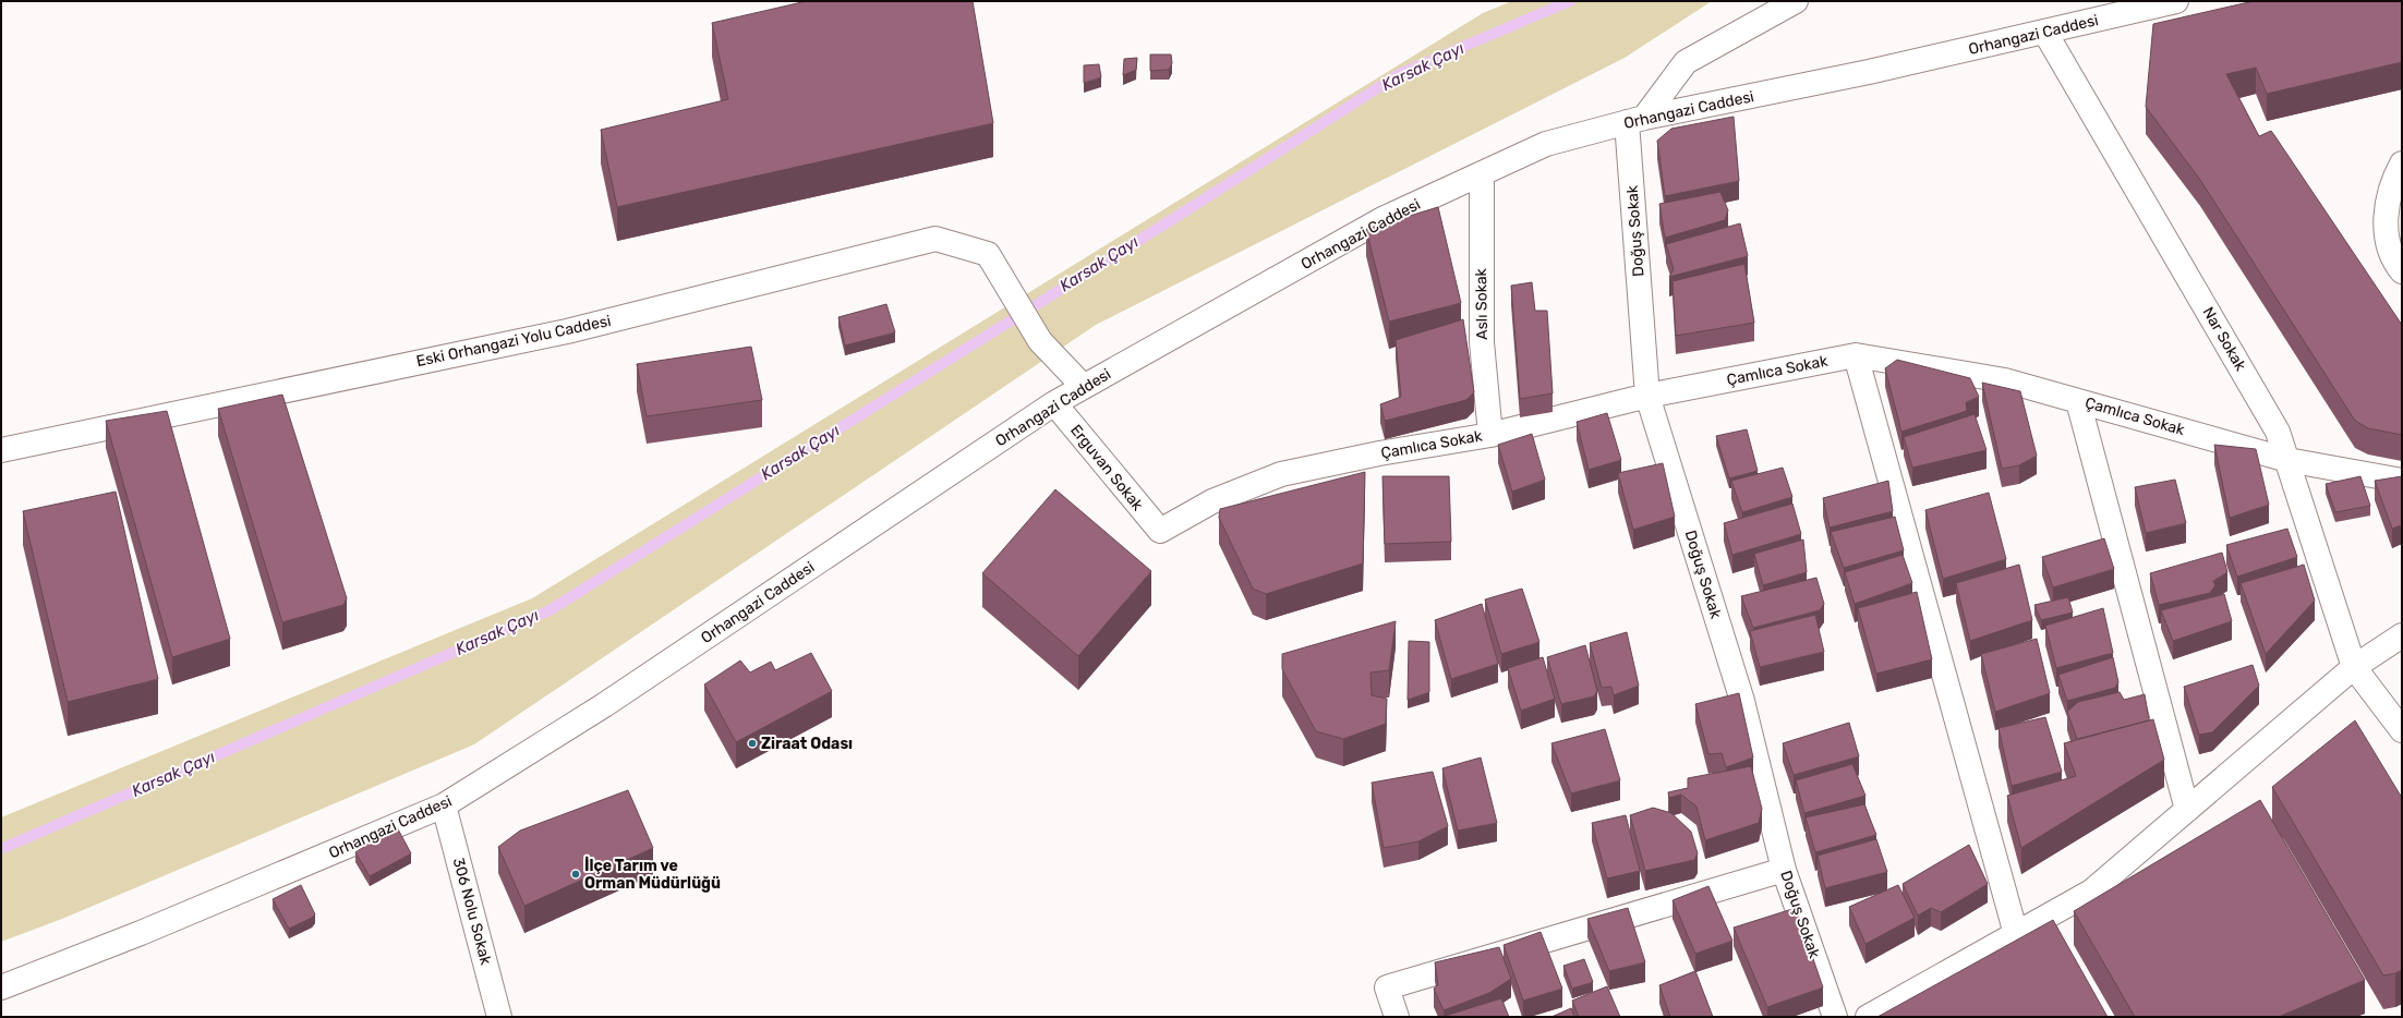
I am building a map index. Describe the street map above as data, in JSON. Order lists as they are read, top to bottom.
{
  "streets": {
    "street": [
      "Orhangazi Caddesi",
      "Doğuş Sokak",
      "Aslı Sokak",
      "Nar Sokak",
      "Eski Orhangazi Yolu Caddesi",
      "Çamlıca Sokak",
      "Erguvan Sokak",
      "306 Nolu Sokak"
    ]
  },
  "crossings": [
    ["Orhangazi Caddesi", "Doğuş Sokak"],
    ["Orhangazi Caddesi", "Aslı Sokak"],
    ["Orhangazi Caddesi", "Nar Sokak"],
    ["Orhangazi Caddesi", "Eski Orhangazi Yolu Caddesi"],
    ["Orhangazi Caddesi", "Erguvan Sokak"],
    ["Orhangazi Caddesi", "306 Nolu Sokak"],
    ["Doğuş Sokak", "Çamlıca Sokak"],
    ["Aslı Sokak", "Çamlıca Sokak"],
    ["Nar Sokak", "Çamlıca Sokak"],
    ["Çamlıca Sokak", "Erguvan Sokak"]
  ],
  "water": ["Karsak Çayı"],
  "places": ["Ziraat Odası", "İlçe Tarım ve Orman Müdürlüğü"]
}
